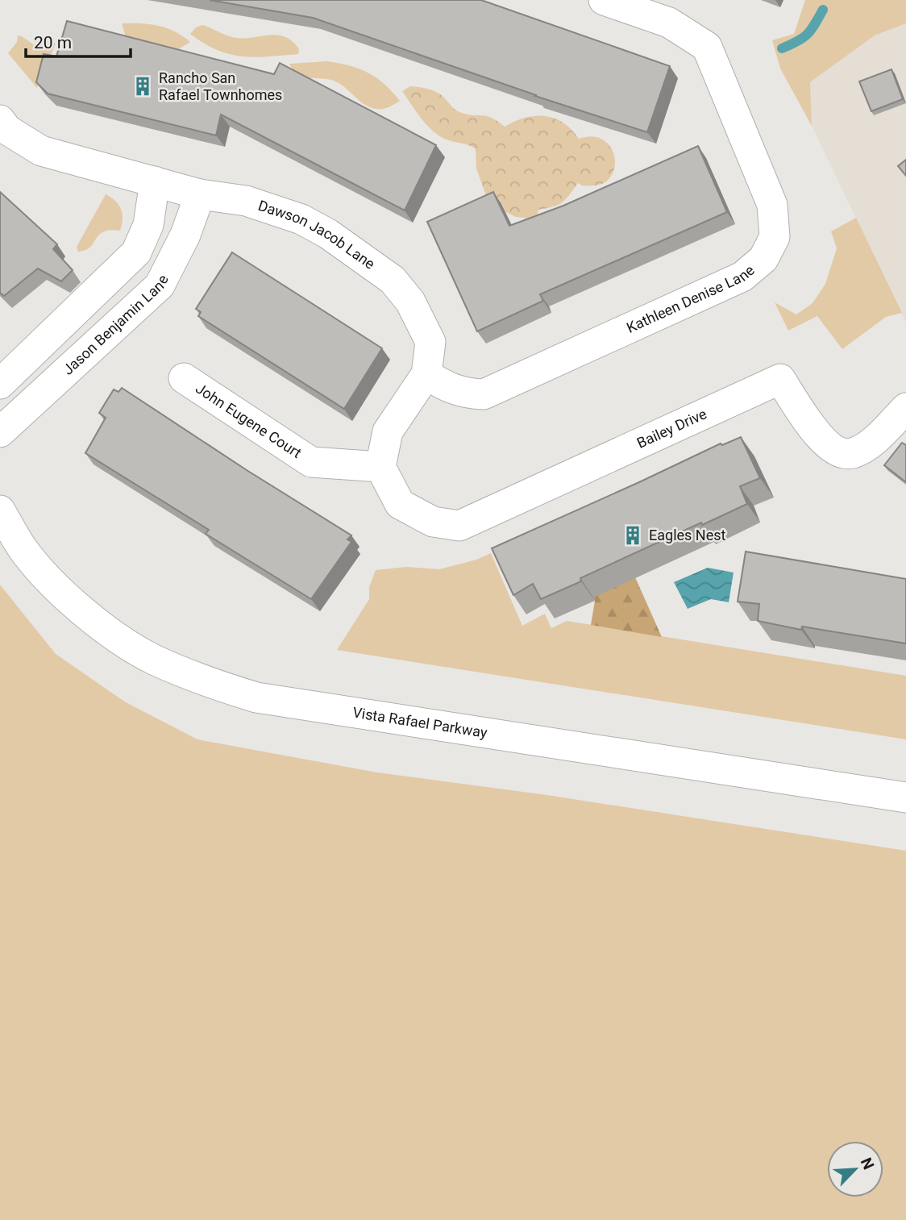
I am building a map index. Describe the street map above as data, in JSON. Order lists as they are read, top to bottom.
{
  "streets": {
    "street": [
      "Dawson Jacob Lane",
      "Kathleen Denise Lane",
      "Jason Benjamin Lane",
      "John Eugene Court",
      "Bailey Drive",
      "Vista Rafael Parkway"
    ]
  },
  "crossings": [
    ["Dawson Jacob Lane", "Kathleen Denise Lane"],
    ["Dawson Jacob Lane", "Jason Benjamin Lane"],
    ["Dawson Jacob Lane", "John Eugene Court"],
    ["Dawson Jacob Lane", "Bailey Drive"],
    ["John Eugene Court", "Bailey Drive"]
  ],
  "places": {
    "building": ["Rancho San Rafael Townhomes", "Eagles Nest"]
  },
  "scale_bar": "20 m",
  "north": "top right"
}
